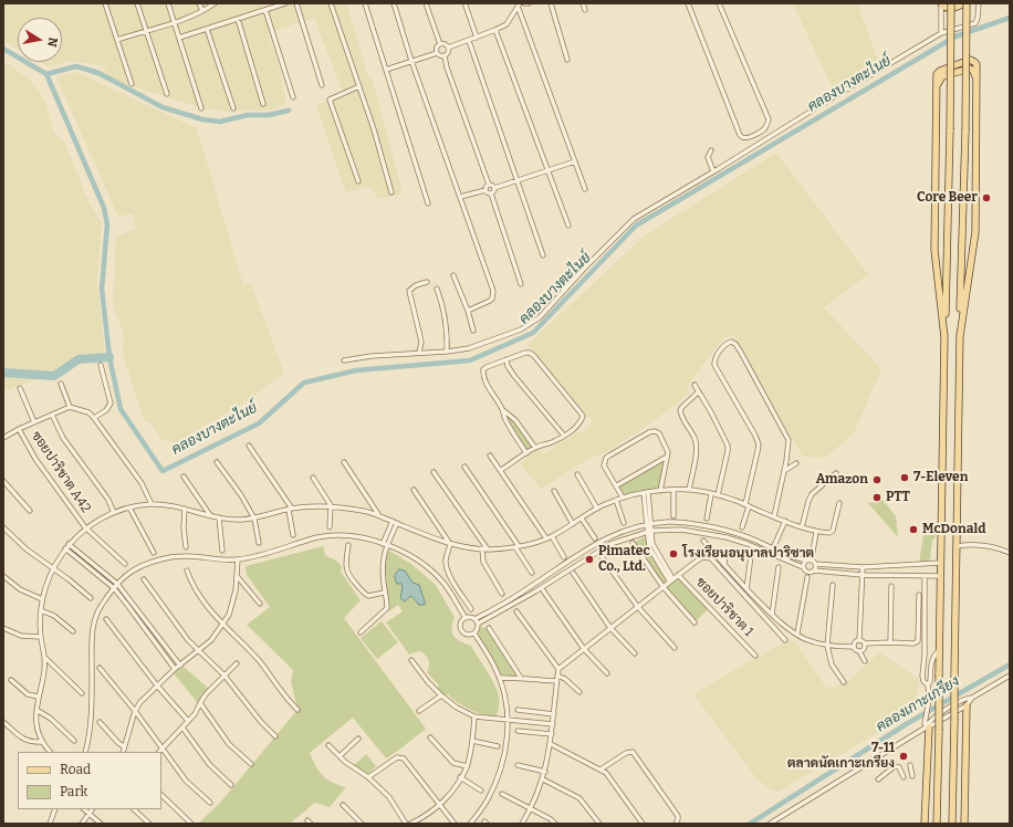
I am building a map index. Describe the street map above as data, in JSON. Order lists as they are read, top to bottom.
{
  "streets": {
    "street": ["ซอยปาริชาต A42", "ซอยปาริชาต 1"]
  },
  "water": ["คลองบางตะไนย์", "คลองเกาะเกรียง"],
  "places": [
    "Core Beer",
    "7-Eleven",
    "Amazon",
    "PTT",
    "McDonald",
    "โรงเรียนอนุบาลปาริชาต",
    "Pimatec Co., Ltd.",
    "7-11 ตลาดนัดเกาะเกรียง"
  ],
  "legend": ["Road", "Park"],
  "north": "right"
}
